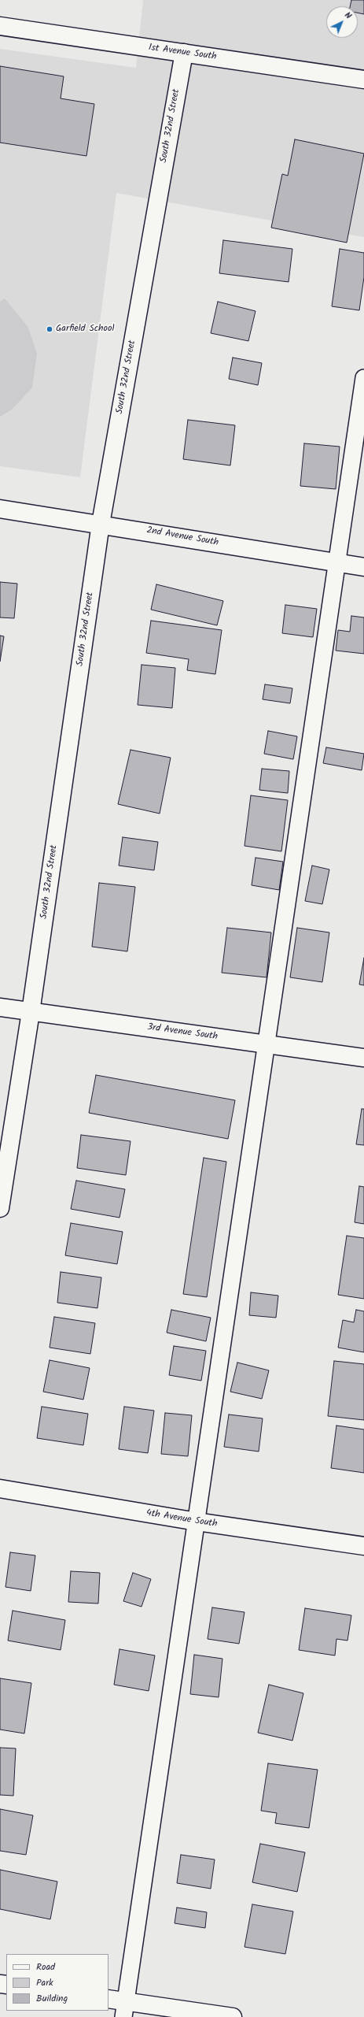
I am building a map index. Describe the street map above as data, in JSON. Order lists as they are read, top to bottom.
{
  "streets": {
    "street": [
      "1st Avenue South",
      "South 32nd Street",
      "2nd Avenue South",
      "3rd Avenue South",
      "4th Avenue South"
    ]
  },
  "crossings": [
    ["1st Avenue South", "South 32nd Street"],
    ["South 32nd Street", "2nd Avenue South"],
    ["South 32nd Street", "3rd Avenue South"]
  ],
  "places": ["Garfield School"],
  "legend": ["Road", "Park", "Building"],
  "north": "top right"
}
